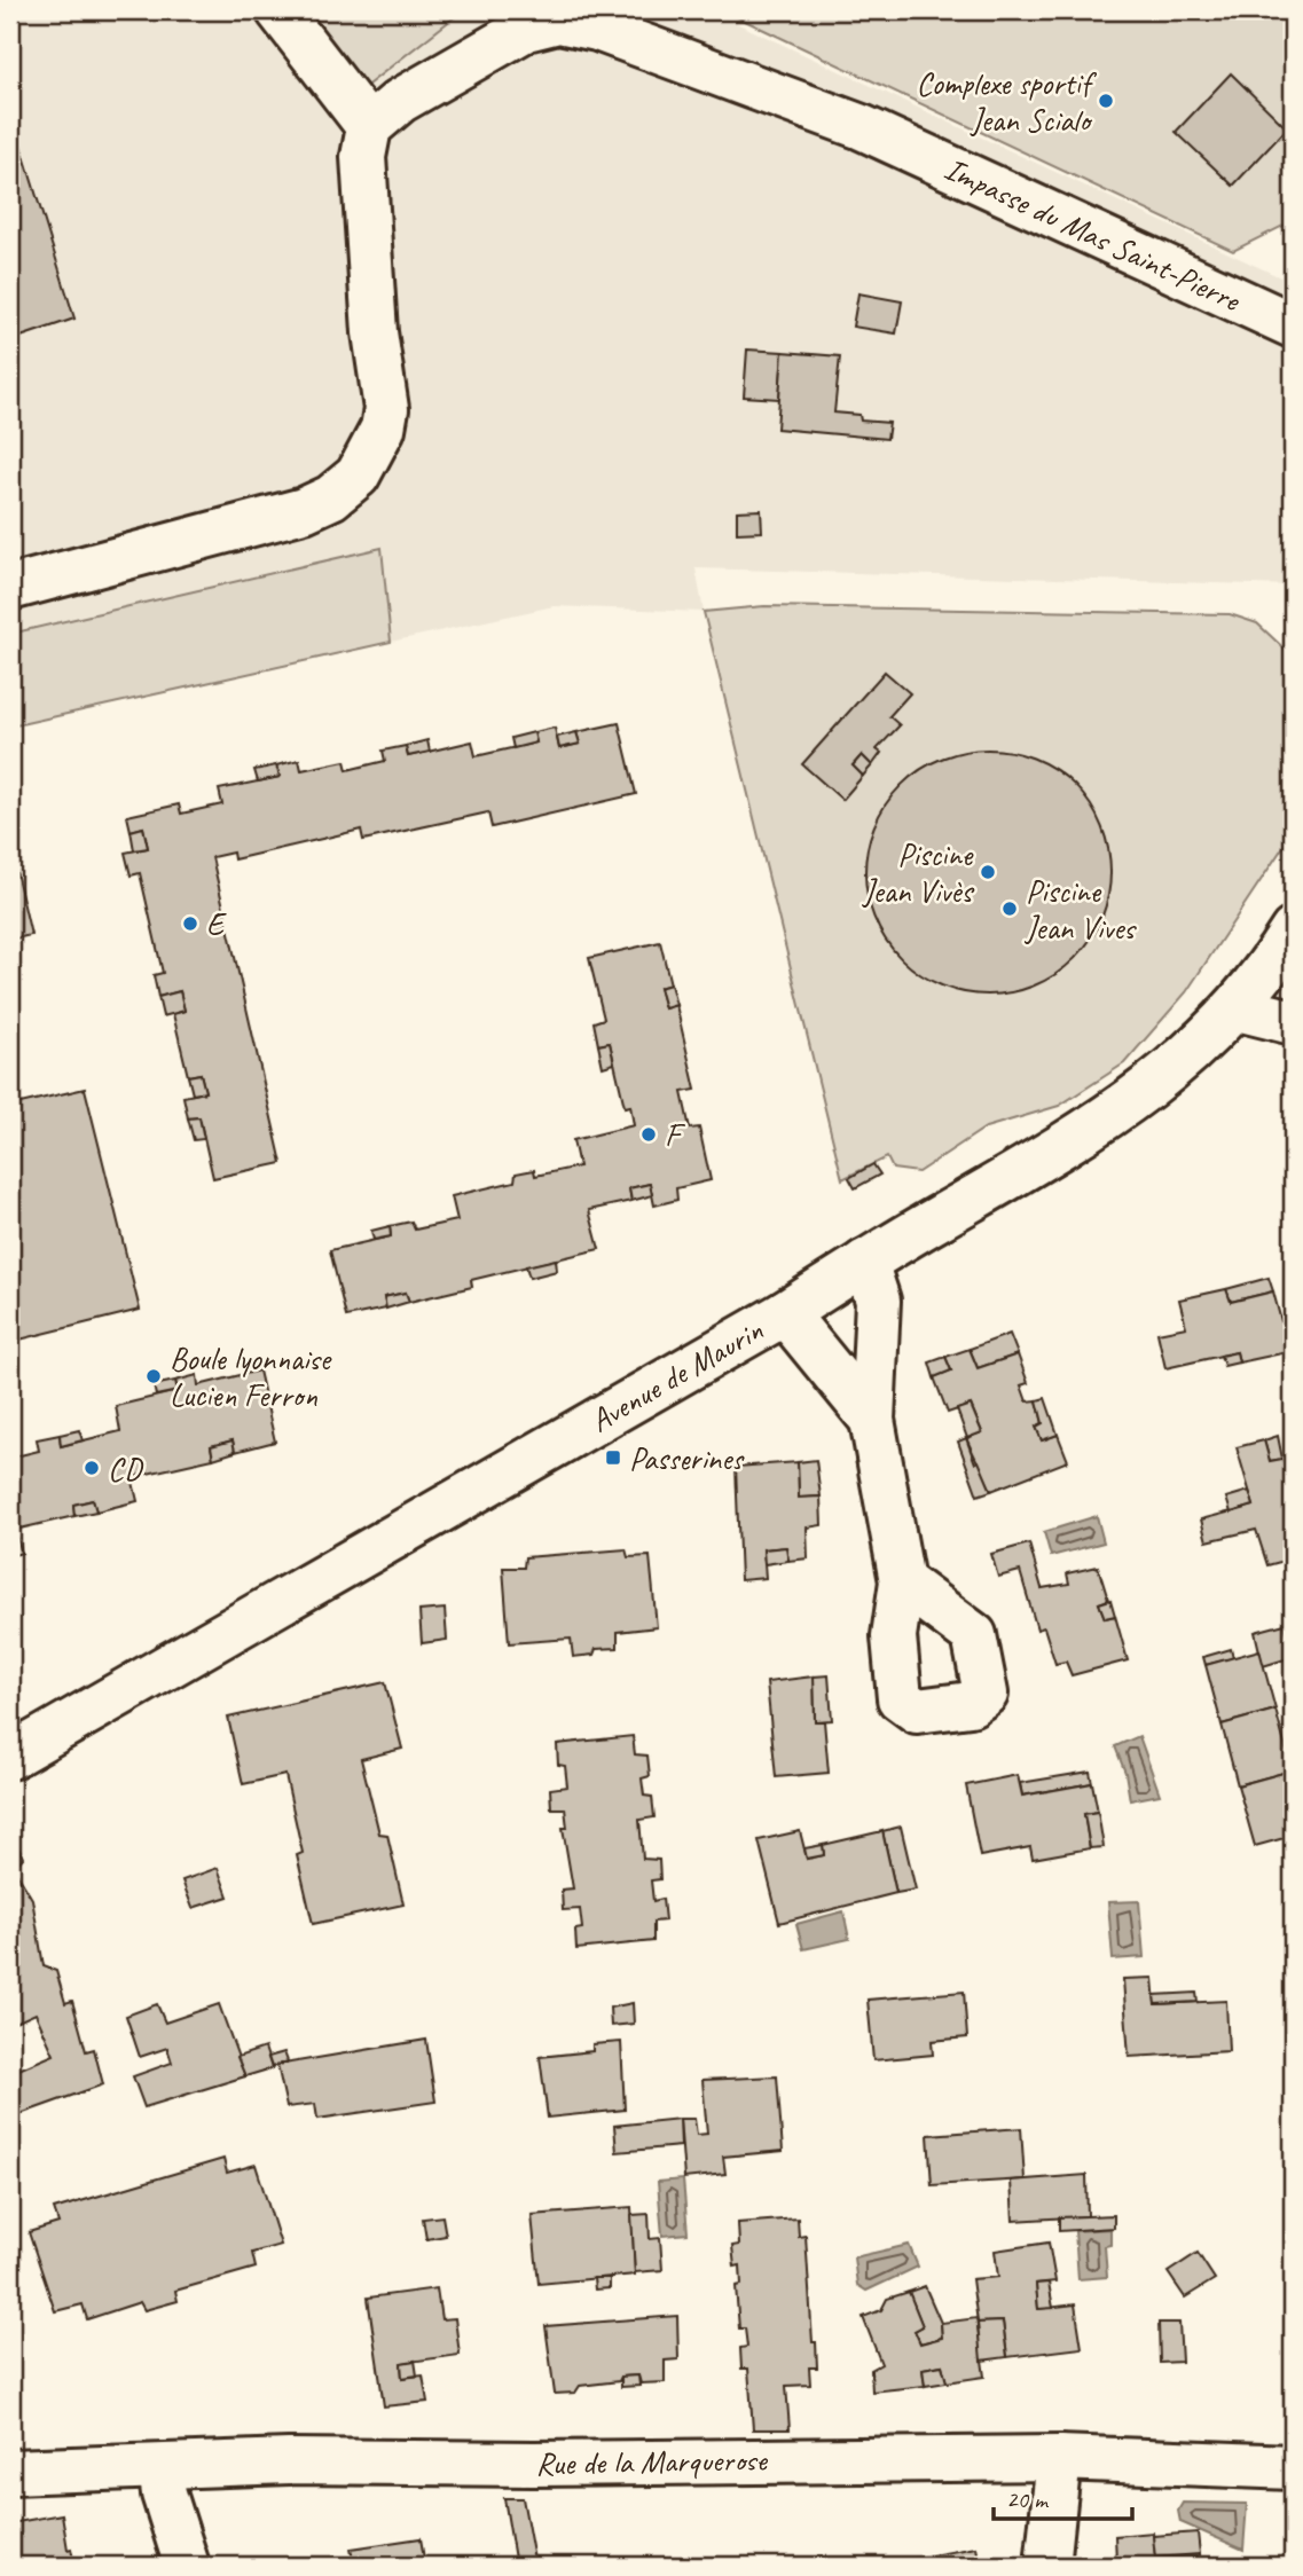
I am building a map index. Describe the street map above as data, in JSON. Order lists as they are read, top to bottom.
{
  "streets": {
    "street": ["Impasse du Mas Saint-Pierre", "Avenue de Maurin", "Rue de la Marquerose"]
  },
  "places": {
    "other": [
      "Complexe sportif Jean Scialo",
      "Piscine Jean Vivès",
      "Piscine Jean Vives",
      "E",
      "F",
      "Boule lyonnaise Lucien Ferron",
      "CD"
    ],
    "transit": ["Passerines"]
  },
  "scale_bar": "20 m"
}
